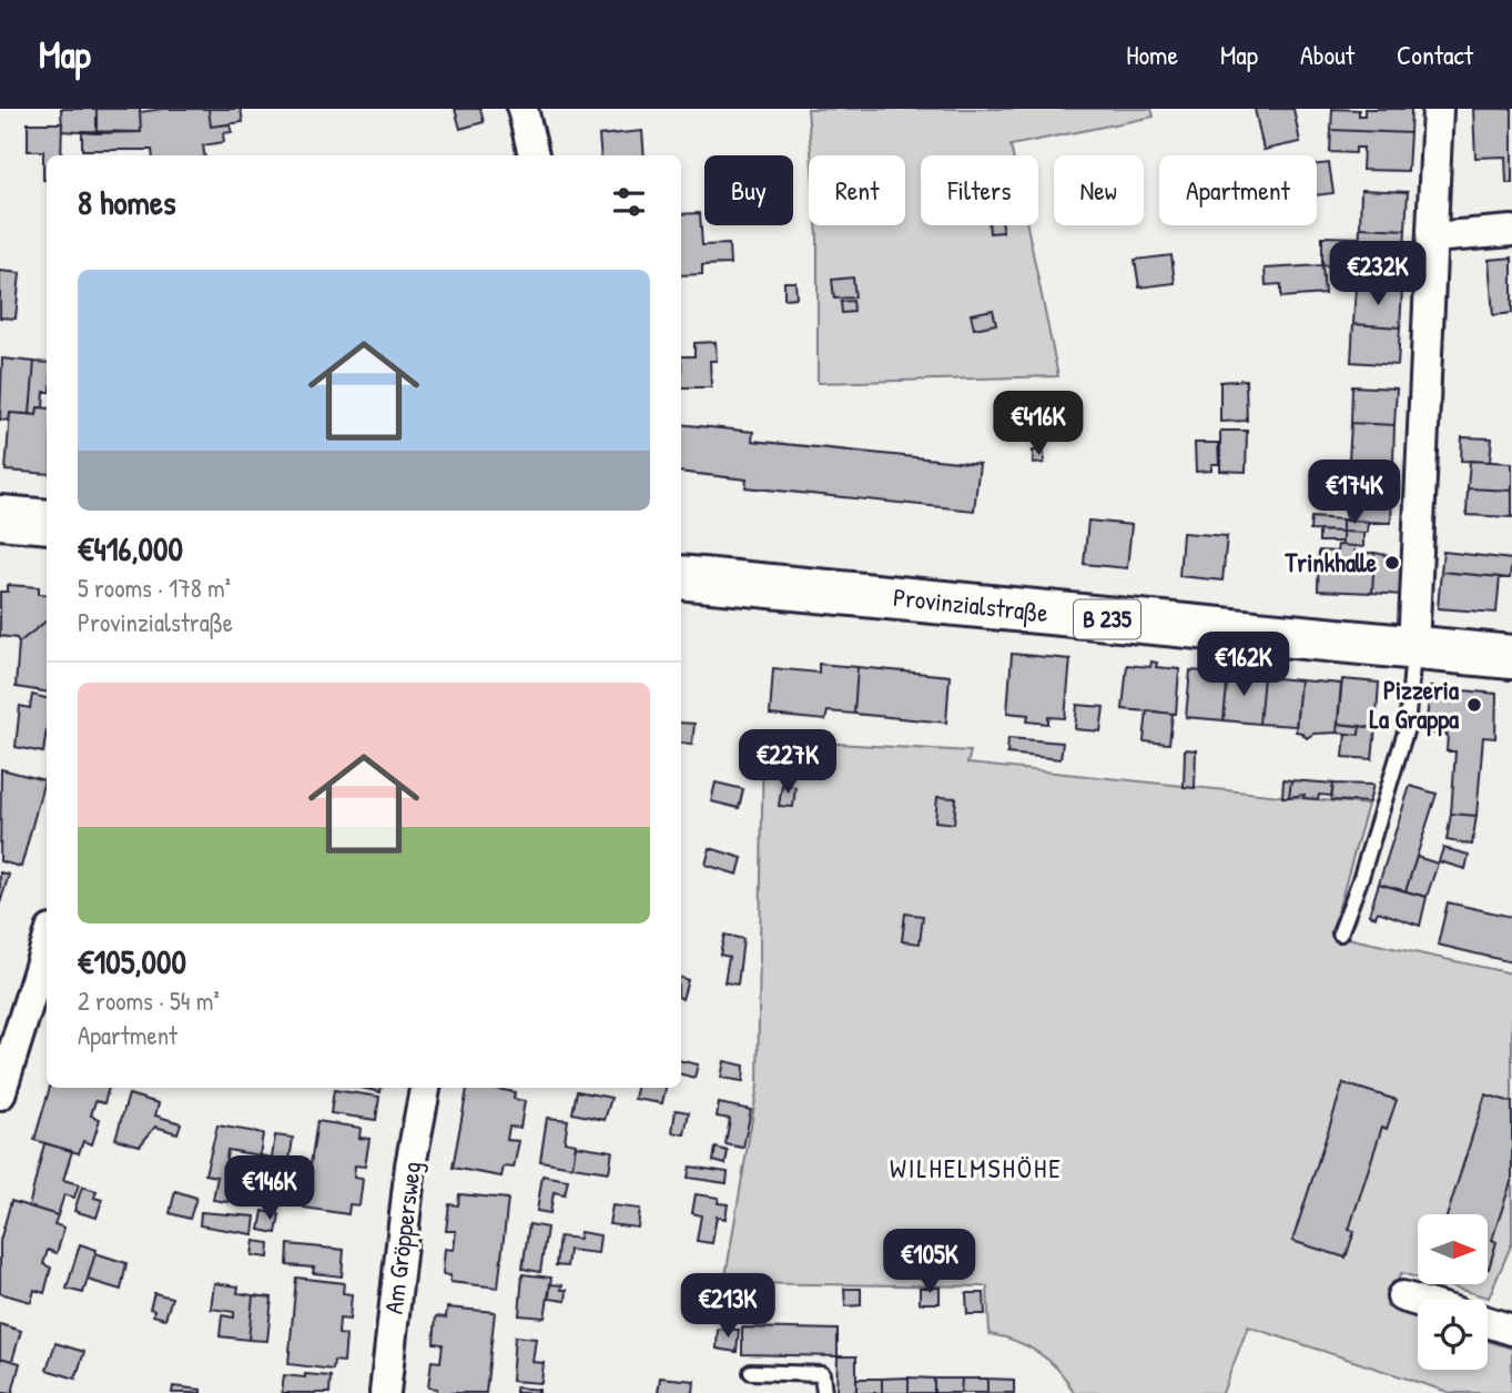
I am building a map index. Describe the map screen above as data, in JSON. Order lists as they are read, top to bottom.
{
  "streets": {
    "main road": ["Provinzialstraße", "B 235"],
    "street": ["Am Gröppersweg"]
  },
  "districts": ["WILHELMSHÖHE"],
  "places": ["Trinkhalle", "Pizzeria La Grappa"],
  "north": "right",
  "page": {
    "header": "Map",
    "nav": [
      "Home",
      "Map",
      "About",
      "Contact"
    ],
    "chip": [
      "Buy",
      "Rent",
      "Filters",
      "New",
      "Apartment"
    ],
    "heading": "8 homes",
    "price": [
      "€232K",
      "€416K",
      "€174K",
      "€162K",
      "€227K",
      "€146K",
      "€105K",
      "€213K"
    ],
    "list": [
      {
        "name": "€416,000",
        "note": "5 rooms · 178 m² · Provinzialstraße"
      },
      {
        "name": "€105,000",
        "note": "2 rooms · 54 m² · Apartment"
      }
    ]
  }
}
